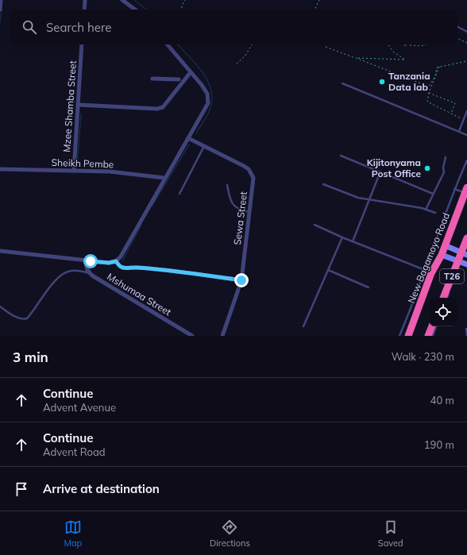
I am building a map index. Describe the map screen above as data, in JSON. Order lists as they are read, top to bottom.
{
  "streets": {
    "highway": ["New Bagamoyo Road", "T26"],
    "street": [
      "Mzee Shamba Street",
      "Sheikh Pembe",
      "Sewa Street",
      "Mshumaa Street"
    ]
  },
  "crossings": [
    ["Mzee Shamba Street", "Sheikh Pembe"]
  ],
  "places": ["Tanzania Data lab", "Kijitonyama Post Office"],
  "page": {
    "search": "Search here",
    "heading": ["3 min", "Walk · 230 m"],
    "list": [
      ["Continue", "Advent Avenue", "40 m"],
      ["Continue", "Advent Road", "190 m"],
      "Arrive at destination"
    ],
    "nav": ["Map", "Directions", "Saved"]
  }
}
